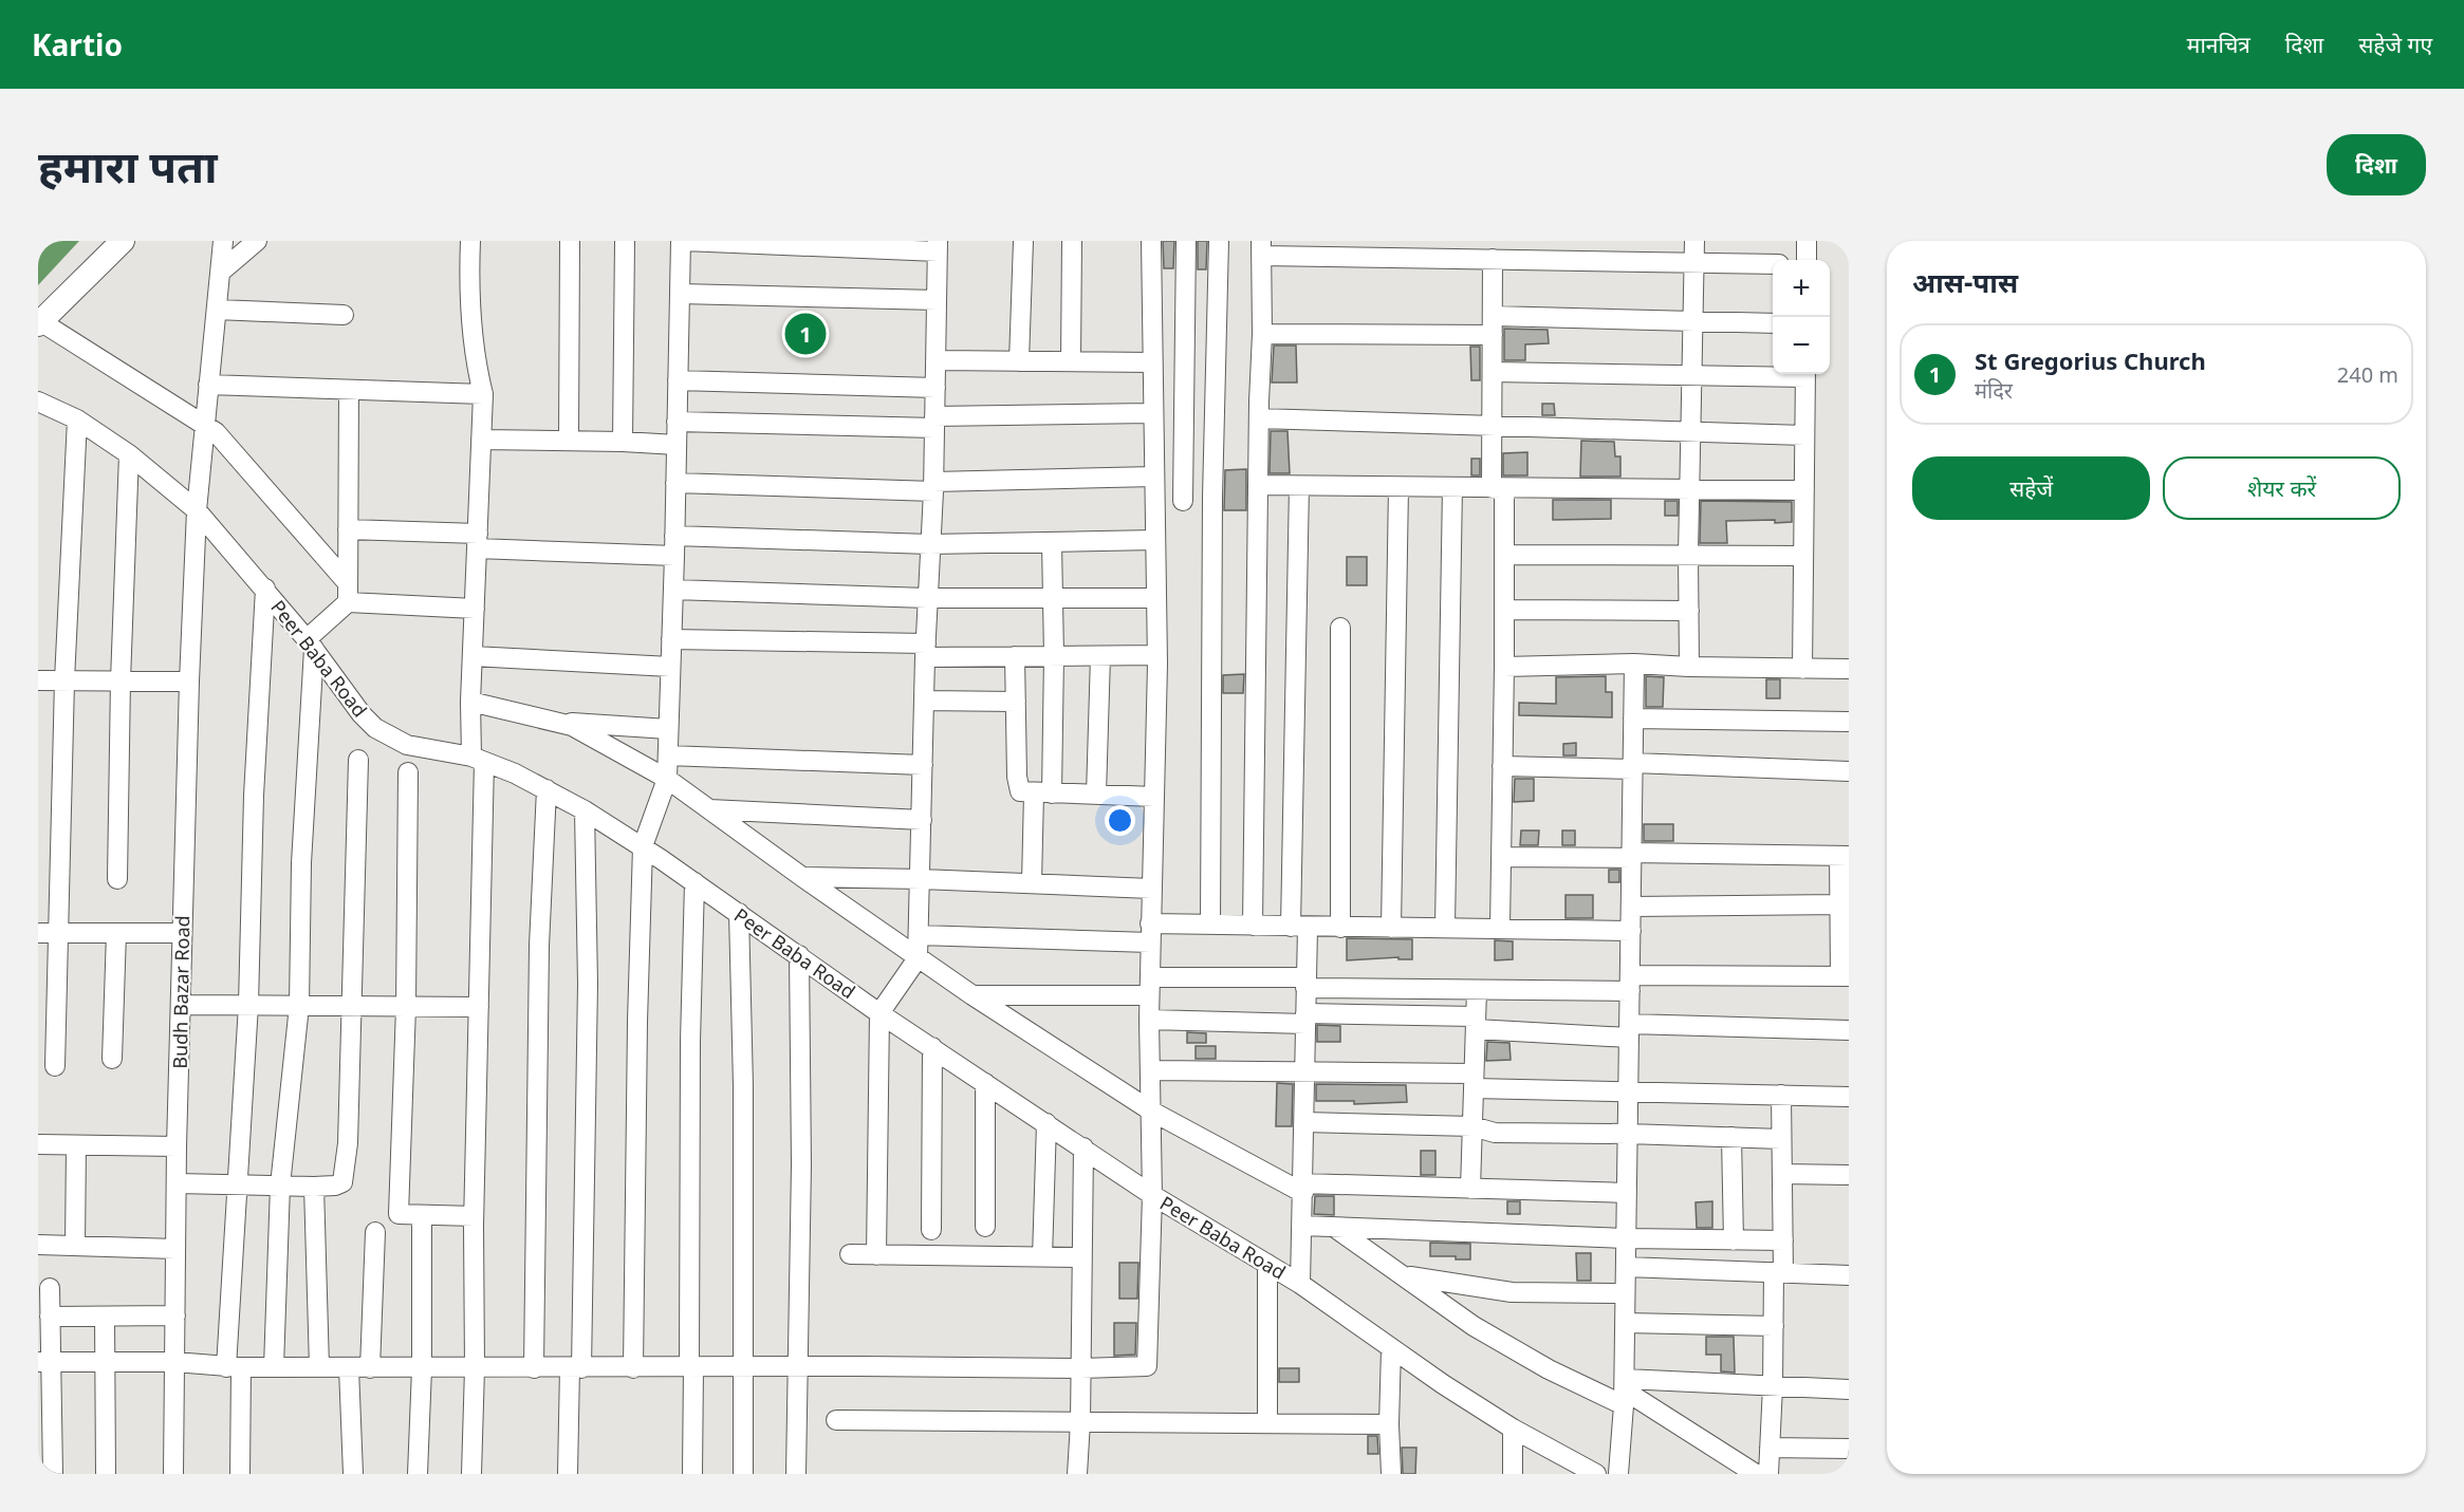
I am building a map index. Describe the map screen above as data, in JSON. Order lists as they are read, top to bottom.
{
  "streets": {
    "street": ["Peer Baba Road", "Budh Bazar Road"]
  },
  "crossings": [
    ["Peer Baba Road", "Budh Bazar Road"]
  ],
  "page": {
    "header": "Kartio",
    "nav": ["मानचित्र", "दिशा", "सहेजे गए"],
    "buttons": [
      "दिशा",
      ["सहेजें", "शेयर करें"]
    ],
    "title": "हमारा पता",
    "heading": "आस-पास",
    "map_buttons": ["+", "−"],
    "pins": "1",
    "list": [
      {
        "mark": "1",
        "name": "St Gregorius Church",
        "note": "मंदिर",
        "value": "240 m"
      }
    ]
  }
}
